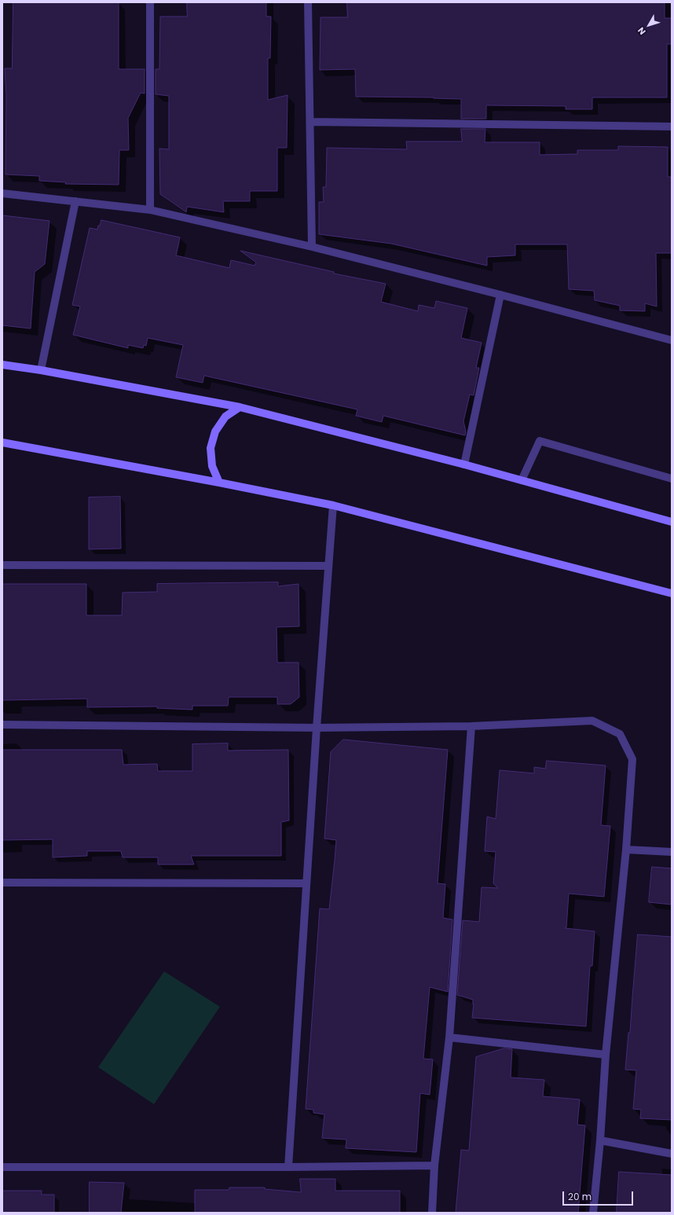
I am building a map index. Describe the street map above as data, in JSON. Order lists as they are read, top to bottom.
{
  "scale_bar": "20 m",
  "north": "bottom left"
}
